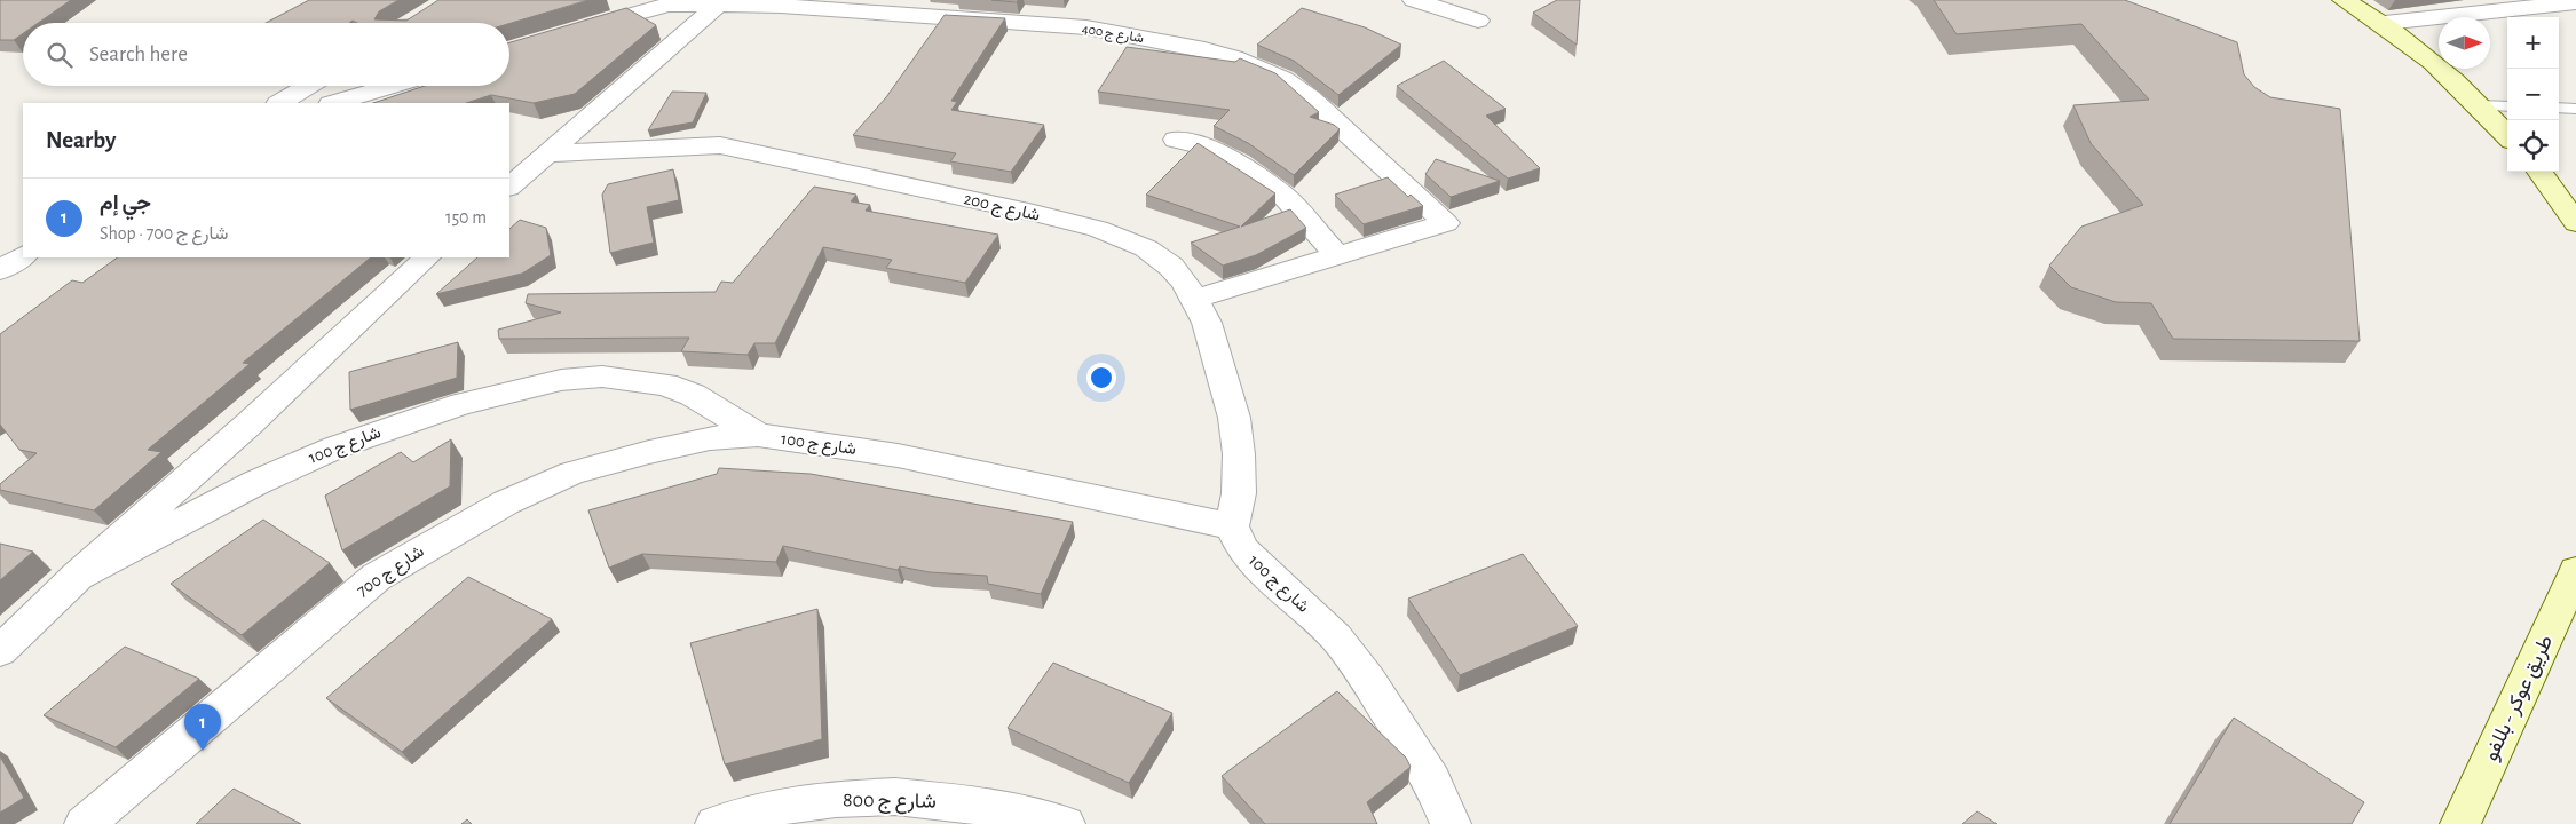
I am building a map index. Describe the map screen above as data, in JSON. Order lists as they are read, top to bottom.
{
  "streets": {
    "street": [
      "شارع ج 400",
      "شارع ج 200",
      "شارع ج 100",
      "شارع ج 700",
      "طريق عوكر - بللفو",
      "شارع ج 800"
    ]
  },
  "crossings": [
    ["شارع ج 200", "شارع ج 100"],
    ["شارع ج 100", "شارع ج 700"]
  ],
  "north": "right",
  "page": {
    "map_buttons": ["+", "−"],
    "search": "Search here",
    "heading": "Nearby",
    "list": [
      {
        "mark": "1",
        "name": "جي إم",
        "note": "Shop · شارع ج 700",
        "value": "150 m"
      }
    ],
    "pins": "1"
  }
}
